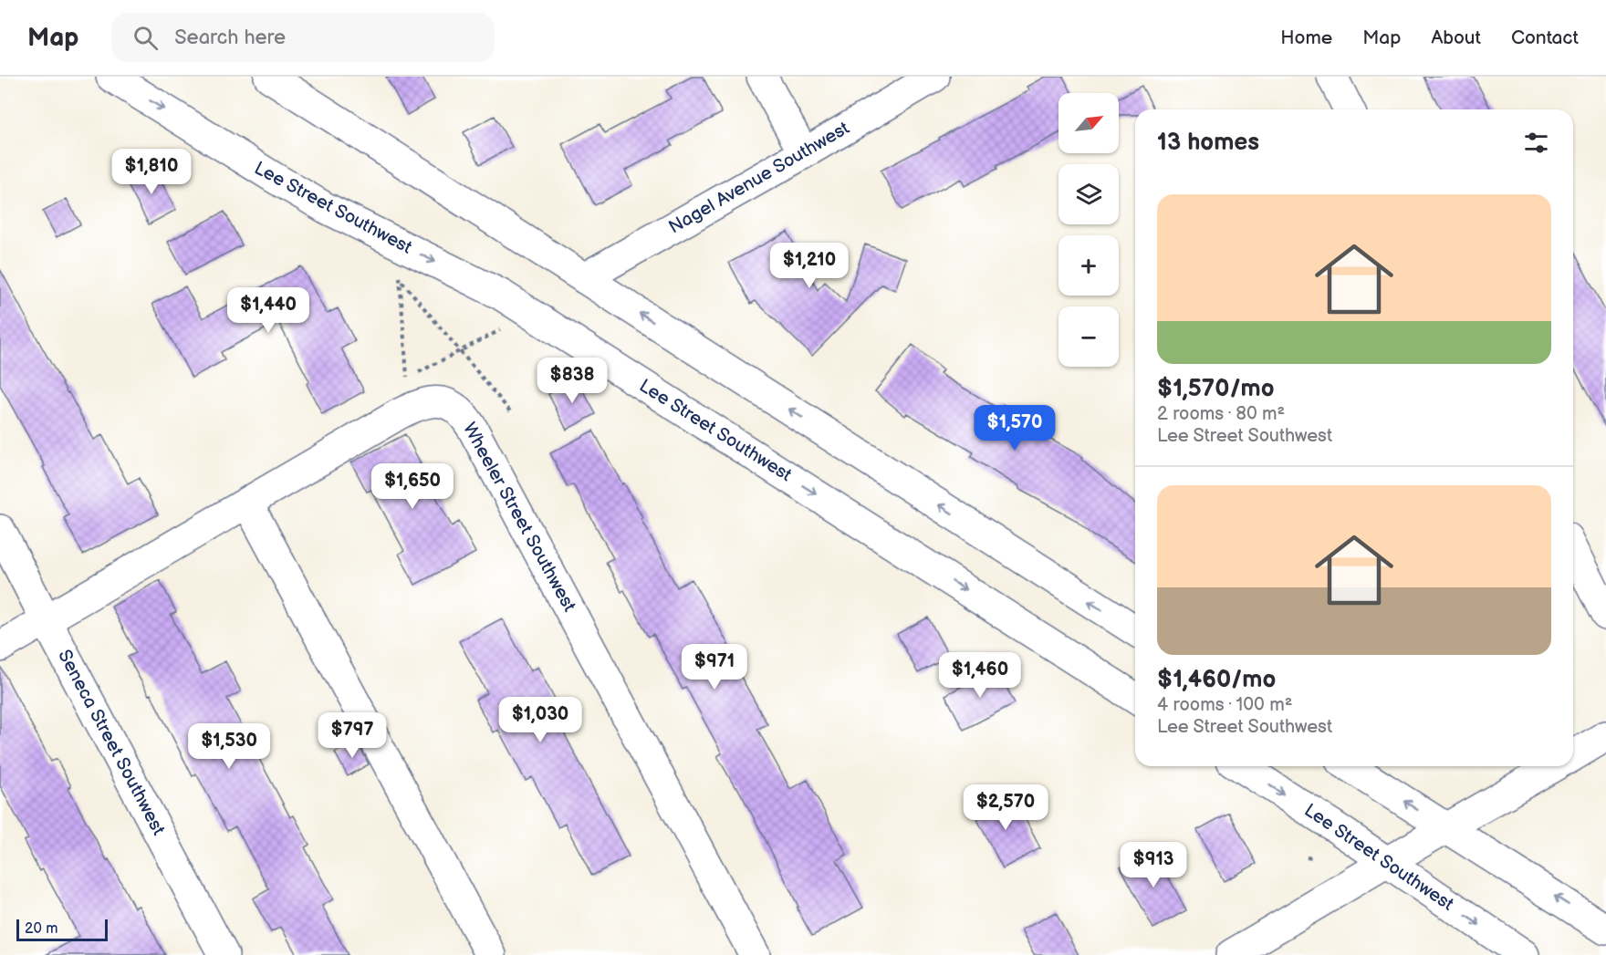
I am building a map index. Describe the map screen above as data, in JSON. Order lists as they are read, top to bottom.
{
  "streets": {
    "street": [
      "Nagel Avenue Southwest",
      "Lee Street Southwest",
      "Wheeler Street Southwest",
      "Seneca Street Southwest"
    ]
  },
  "crossings": [
    ["Wheeler Street Southwest", "Seneca Street Southwest"]
  ],
  "scale_bar": "20 m",
  "north": "top right",
  "page": {
    "header": "Map",
    "search": "Search here",
    "nav": [
      "Home",
      "Map",
      "About",
      "Contact"
    ],
    "map_buttons": ["+", "−"],
    "heading": "13 homes",
    "price": [
      "$1,810",
      "$1,210",
      "$1,440",
      "$838",
      "$1,570",
      "$1,650",
      "$971",
      "$1,460",
      "$1,030",
      "$797",
      "$1,530",
      "$2,570",
      "$913"
    ],
    "list": [
      {
        "name": "$1,570/mo",
        "note": "2 rooms · 80 m² · Lee Street Southwest"
      },
      {
        "name": "$1,460/mo",
        "note": "4 rooms · 100 m² · Lee Street Southwest"
      }
    ],
    "scale": "20 m"
  }
}
